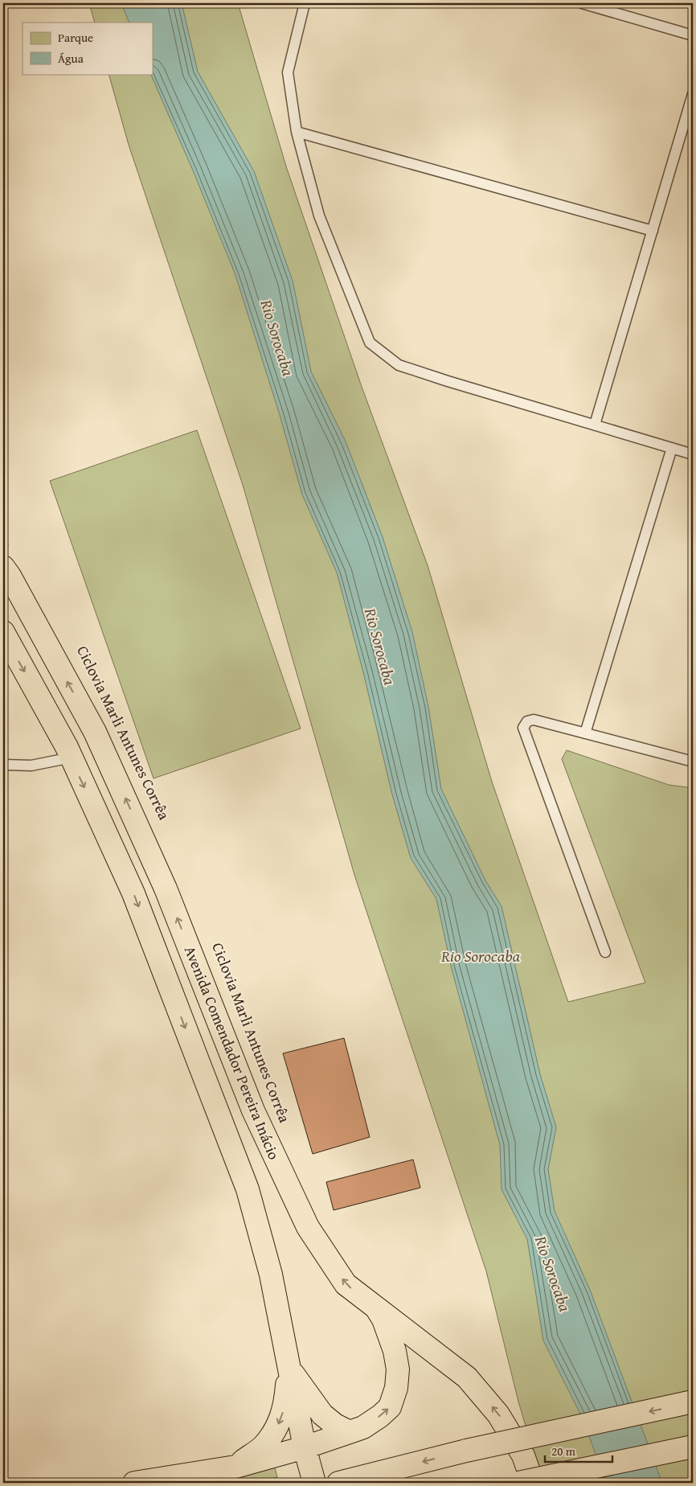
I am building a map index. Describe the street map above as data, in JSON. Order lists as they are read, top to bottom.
{
  "streets": {
    "highway": ["Avenida Comendador Pereira Inácio"]
  },
  "water": ["Rio Sorocaba"],
  "legend": ["Parque", "Água"],
  "scale_bar": "20 m"
}
